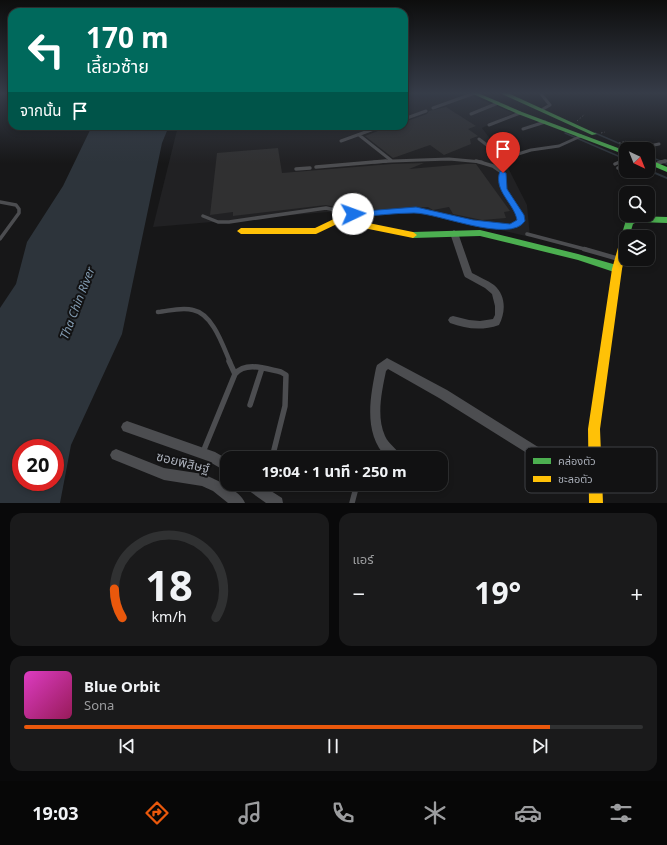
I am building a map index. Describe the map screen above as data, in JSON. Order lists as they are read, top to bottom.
{
  "streets": {
    "street": ["ซอยพิสิษฐ์"]
  },
  "water": ["Tha Chin River"],
  "legend": ["คล่องตัว", "ชะลอตัว"],
  "north": "bottom right",
  "page": {
    "turn": ["170 m", "เลี้ยวซ้าย"],
    "then": "จากนั้น",
    "limit": "20",
    "trip": "19:04 · 1 นาที · 250 m",
    "tile": "แอร์",
    "heat": ["−", "19°", "+"],
    "song": ["Blue Orbit", "Sona"],
    "tabs": "19:03",
    "gauge": ["18", "km/h"]
  }
}
